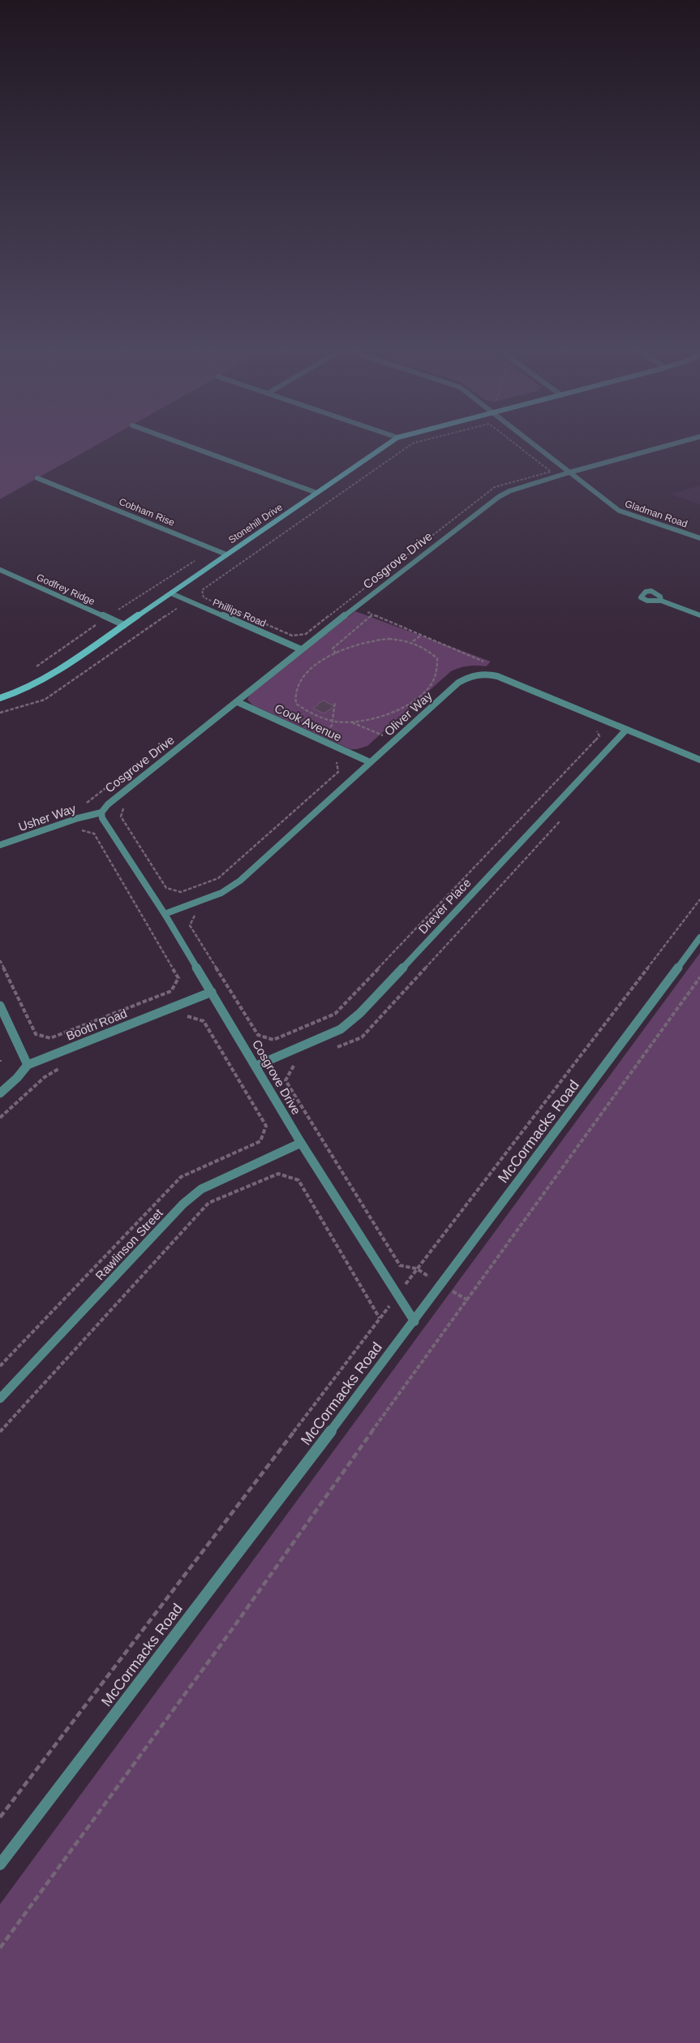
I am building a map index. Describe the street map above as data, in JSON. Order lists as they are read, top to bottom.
{
  "streets": {
    "street": [
      "Cobham Rise",
      "Gladman Road",
      "Stonehill Drive",
      "Cosgrove Drive",
      "Godfrey Ridge",
      "Phillips Road",
      "Oliver Way",
      "Cook Avenue",
      "Usher Way",
      "Drever Place",
      "Booth Road",
      "McCormacks Road",
      "Rawlinson Street"
    ]
  },
  "crossings": [
    ["Cobham Rise", "Stonehill Drive"],
    ["Gladman Road", "Cosgrove Drive"],
    ["Stonehill Drive", "Godfrey Ridge"],
    ["Stonehill Drive", "Phillips Road"],
    ["Cosgrove Drive", "Phillips Road"],
    ["Cosgrove Drive", "Oliver Way"],
    ["Cosgrove Drive", "Cook Avenue"],
    ["Cosgrove Drive", "Usher Way"],
    ["Cosgrove Drive", "Drever Place"],
    ["Cosgrove Drive", "Booth Road"],
    ["Cosgrove Drive", "McCormacks Road"],
    ["Cosgrove Drive", "Rawlinson Street"],
    ["Oliver Way", "Cook Avenue"],
    ["Oliver Way", "Drever Place"]
  ]
}
